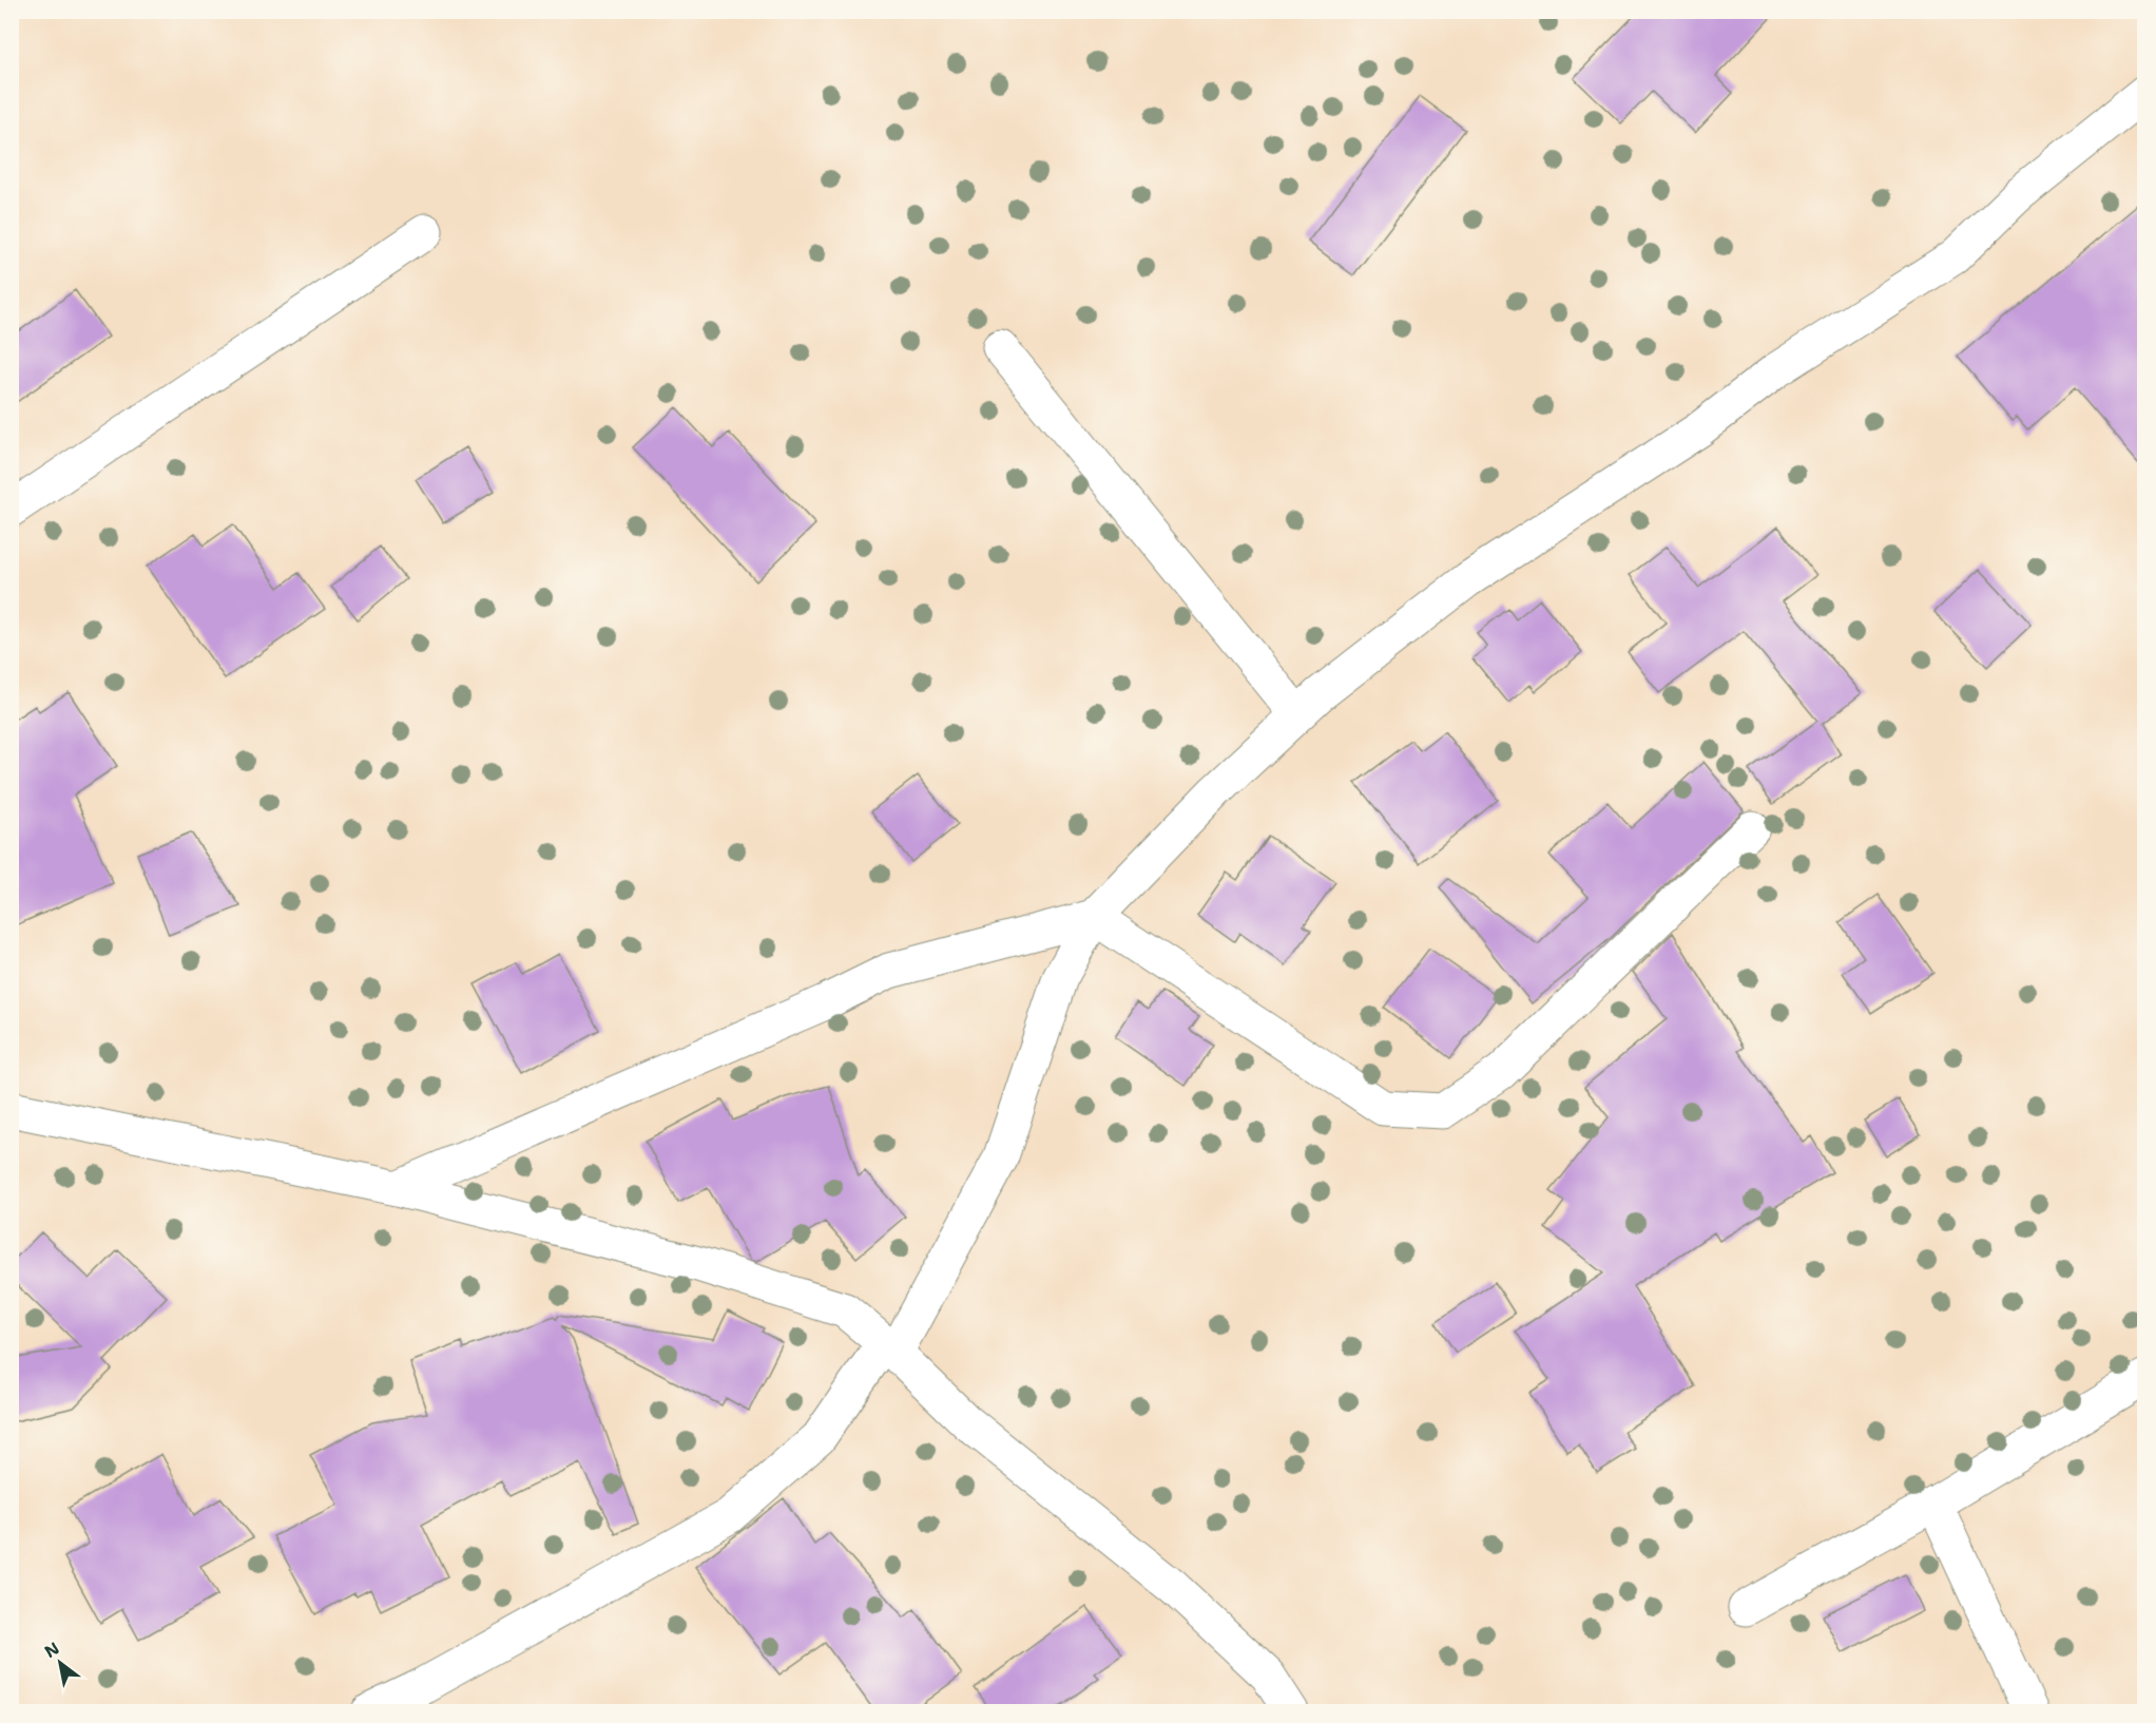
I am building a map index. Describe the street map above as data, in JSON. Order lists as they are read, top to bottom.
{
  "north": "top left"
}
